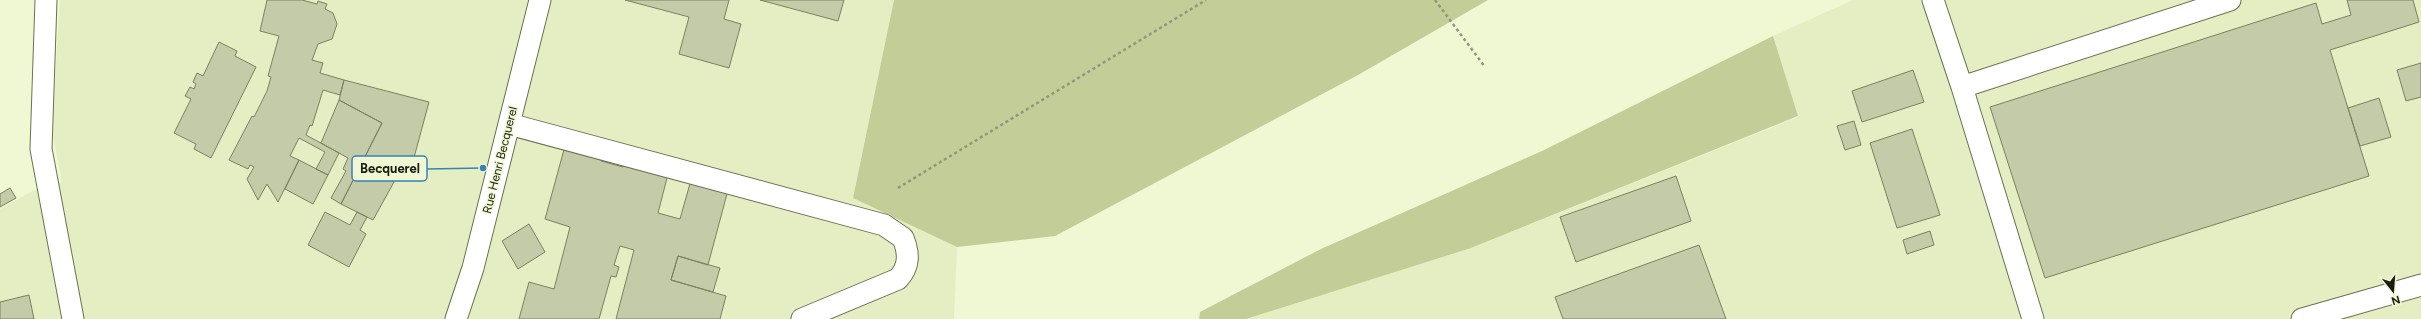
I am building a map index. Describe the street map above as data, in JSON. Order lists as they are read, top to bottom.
{
  "streets": {
    "street": ["Rue Henri Becquerel"]
  },
  "places": ["Becquerel"],
  "north": "bottom"
}
